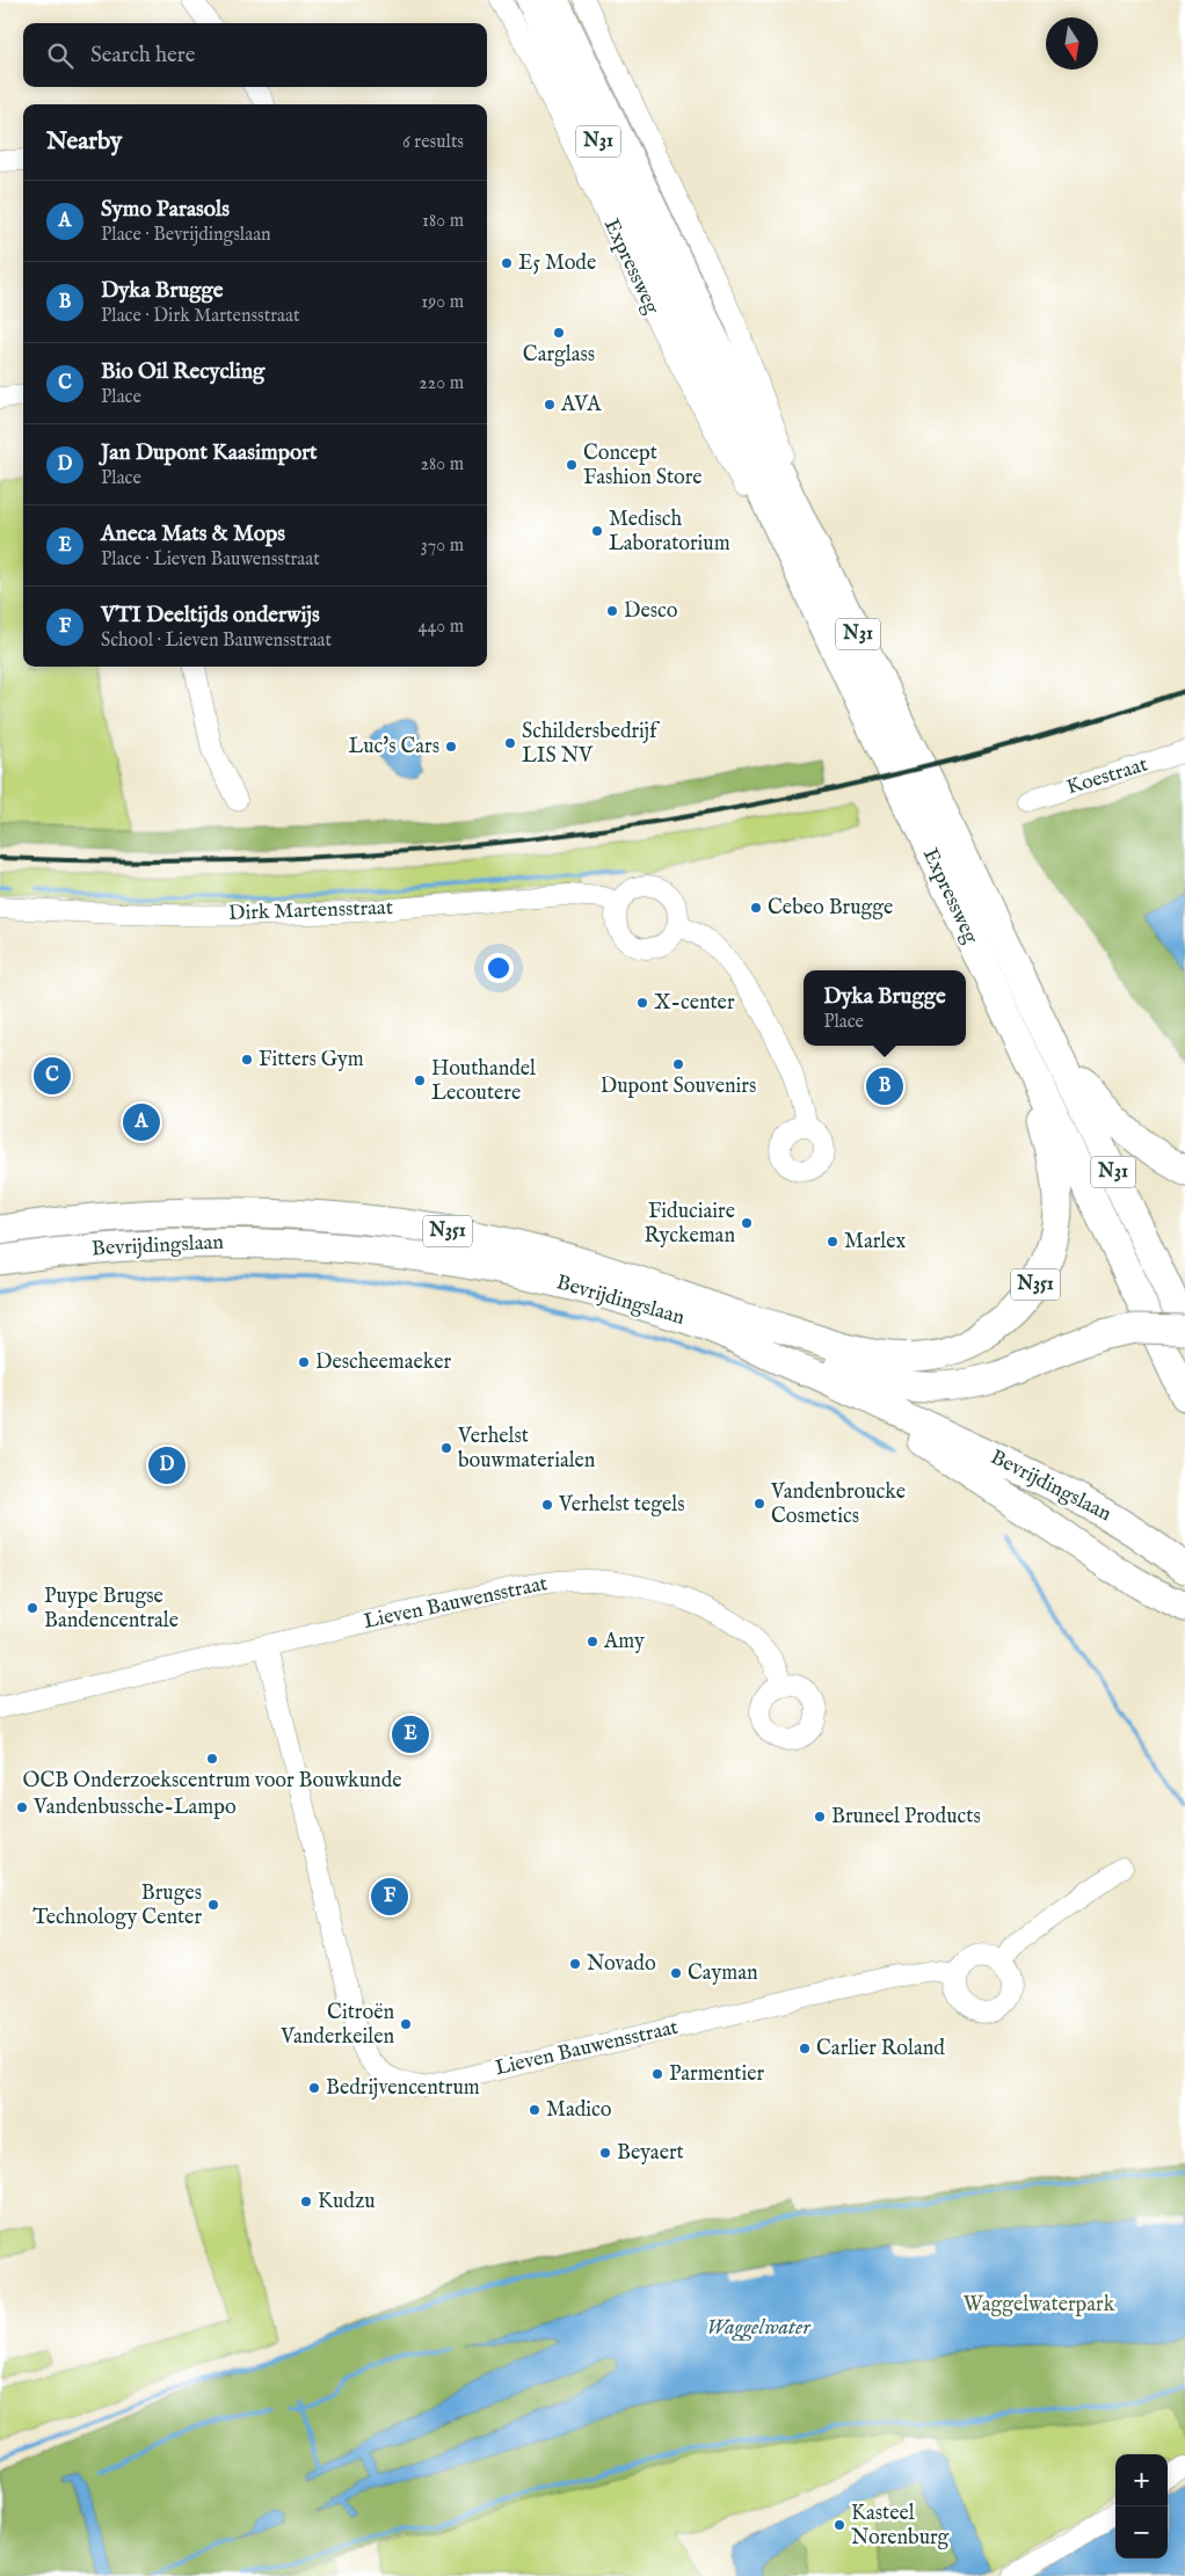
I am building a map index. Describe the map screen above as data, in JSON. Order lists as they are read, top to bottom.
{
  "streets": {
    "highway": [
      "N31",
      "Expressweg",
      "N351",
      "Bevrijdingslaan"
    ],
    "street": ["Koestraat", "Dirk Martensstraat", "Lieven Bauwensstraat"]
  },
  "crossings": [
    ["Expressweg", "N351"],
    ["N351", "Bevrijdingslaan"]
  ],
  "water": ["Waggelwater"],
  "parks": ["Waggelwaterpark"],
  "places": [
    "E5 Mode",
    "Carglass",
    "AVA",
    "Concept Fashion Store",
    "Medisch Laboratorium",
    "Desco",
    "Schildersbedrijf LIS NV",
    "Luc's Cars",
    "Cebeo Brugge",
    "X-center",
    "Fitters Gym",
    "Dupont Souvenirs",
    "Houthandel Lecoutere",
    "Fiduciaire Ryckeman",
    "Marlex",
    "Descheemaeker",
    "Verhelst bouwmaterialen",
    "Vandenbroucke Cosmetics",
    "Verhelst tegels",
    "Puype Brugse Bandencentrale",
    "Amy",
    "OCB Onderzoekscentrum voor Bouwkunde",
    "Vandenbussche-Lampo",
    "Bruneel Products",
    "Bruges Technology Center",
    "Novado",
    "Cayman",
    "Citroën Vanderkeilen",
    "Carlier Roland",
    "Parmentier",
    "Bedrijvencentrum",
    "Madico",
    "Beyaert",
    "Kudzu",
    "Kasteel Norenburg"
  ],
  "north": "bottom",
  "page": {
    "search": "Search here",
    "heading": ["Nearby", "6 results"],
    "list": [
      {
        "mark": "A",
        "name": "Symo Parasols",
        "note": "Place · Bevrijdingslaan",
        "value": "180 m"
      },
      {
        "mark": "B",
        "name": "Dyka Brugge",
        "note": "Place · Dirk Martensstraat",
        "value": "190 m"
      },
      {
        "mark": "C",
        "name": "Bio Oil Recycling",
        "note": "Place",
        "value": "220 m"
      },
      {
        "mark": "D",
        "name": "Jan Dupont Kaasimport",
        "note": "Place",
        "value": "280 m"
      },
      {
        "mark": "E",
        "name": "Aneca Mats & Mops",
        "note": "Place · Lieven Bauwensstraat",
        "value": "370 m"
      },
      {
        "mark": "F",
        "name": "VTI Deeltijds onderwijs",
        "note": "School · Lieven Bauwensstraat",
        "value": "440 m"
      }
    ],
    "popup": ["Dyka Brugge", "Place"],
    "pins": [
      "C",
      "B",
      "A",
      "D",
      "E",
      "F"
    ],
    "map_buttons": ["+", "−"]
  }
}
